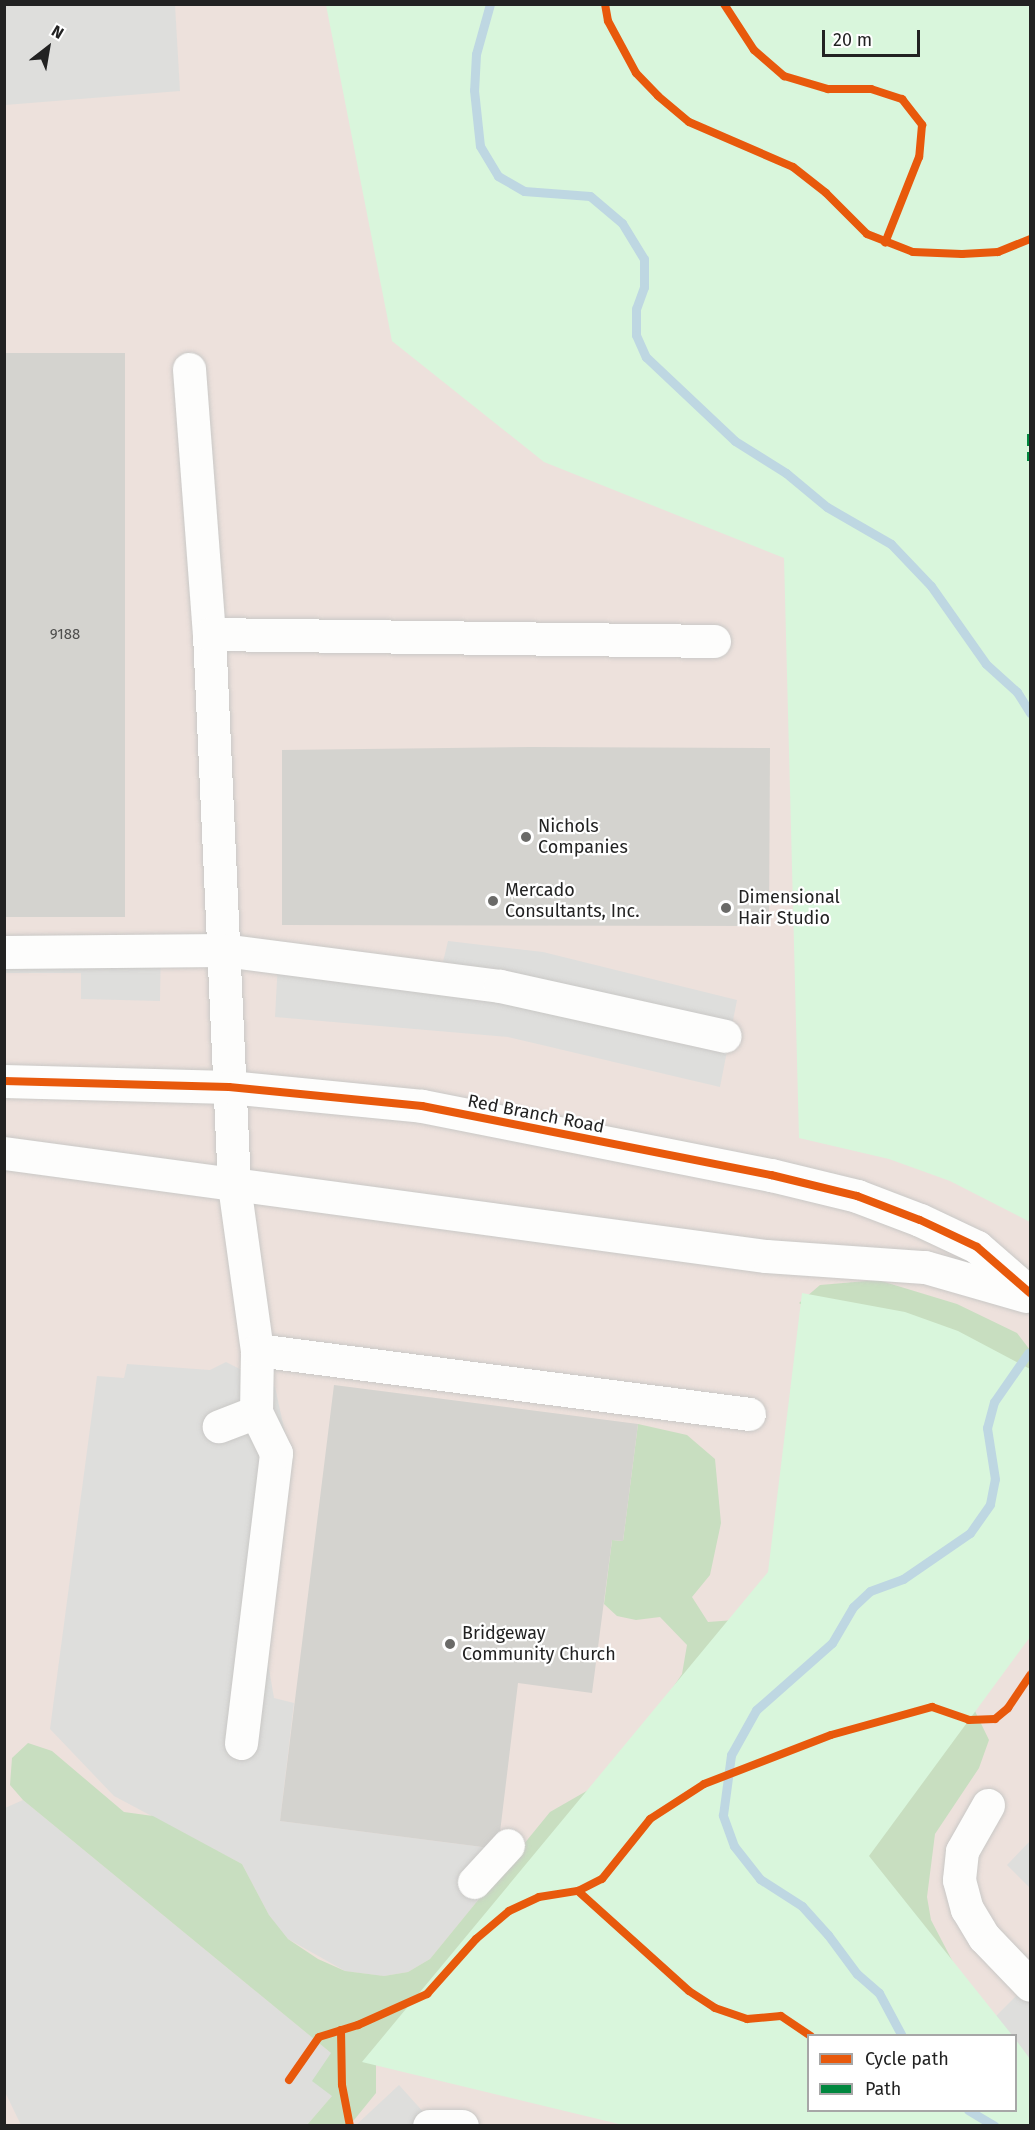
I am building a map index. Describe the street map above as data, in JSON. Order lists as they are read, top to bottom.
{
  "streets": {
    "street": ["Red Branch Road"]
  },
  "places": [
    "Nichols Companies",
    "Mercado Consultants, Inc.",
    "Dimensional Hair Studio",
    "Bridgeway Community Church"
  ],
  "house_numbers": ["9188"],
  "legend": ["Cycle path", "Path"],
  "scale_bar": "20 m",
  "north": "top right"
}
